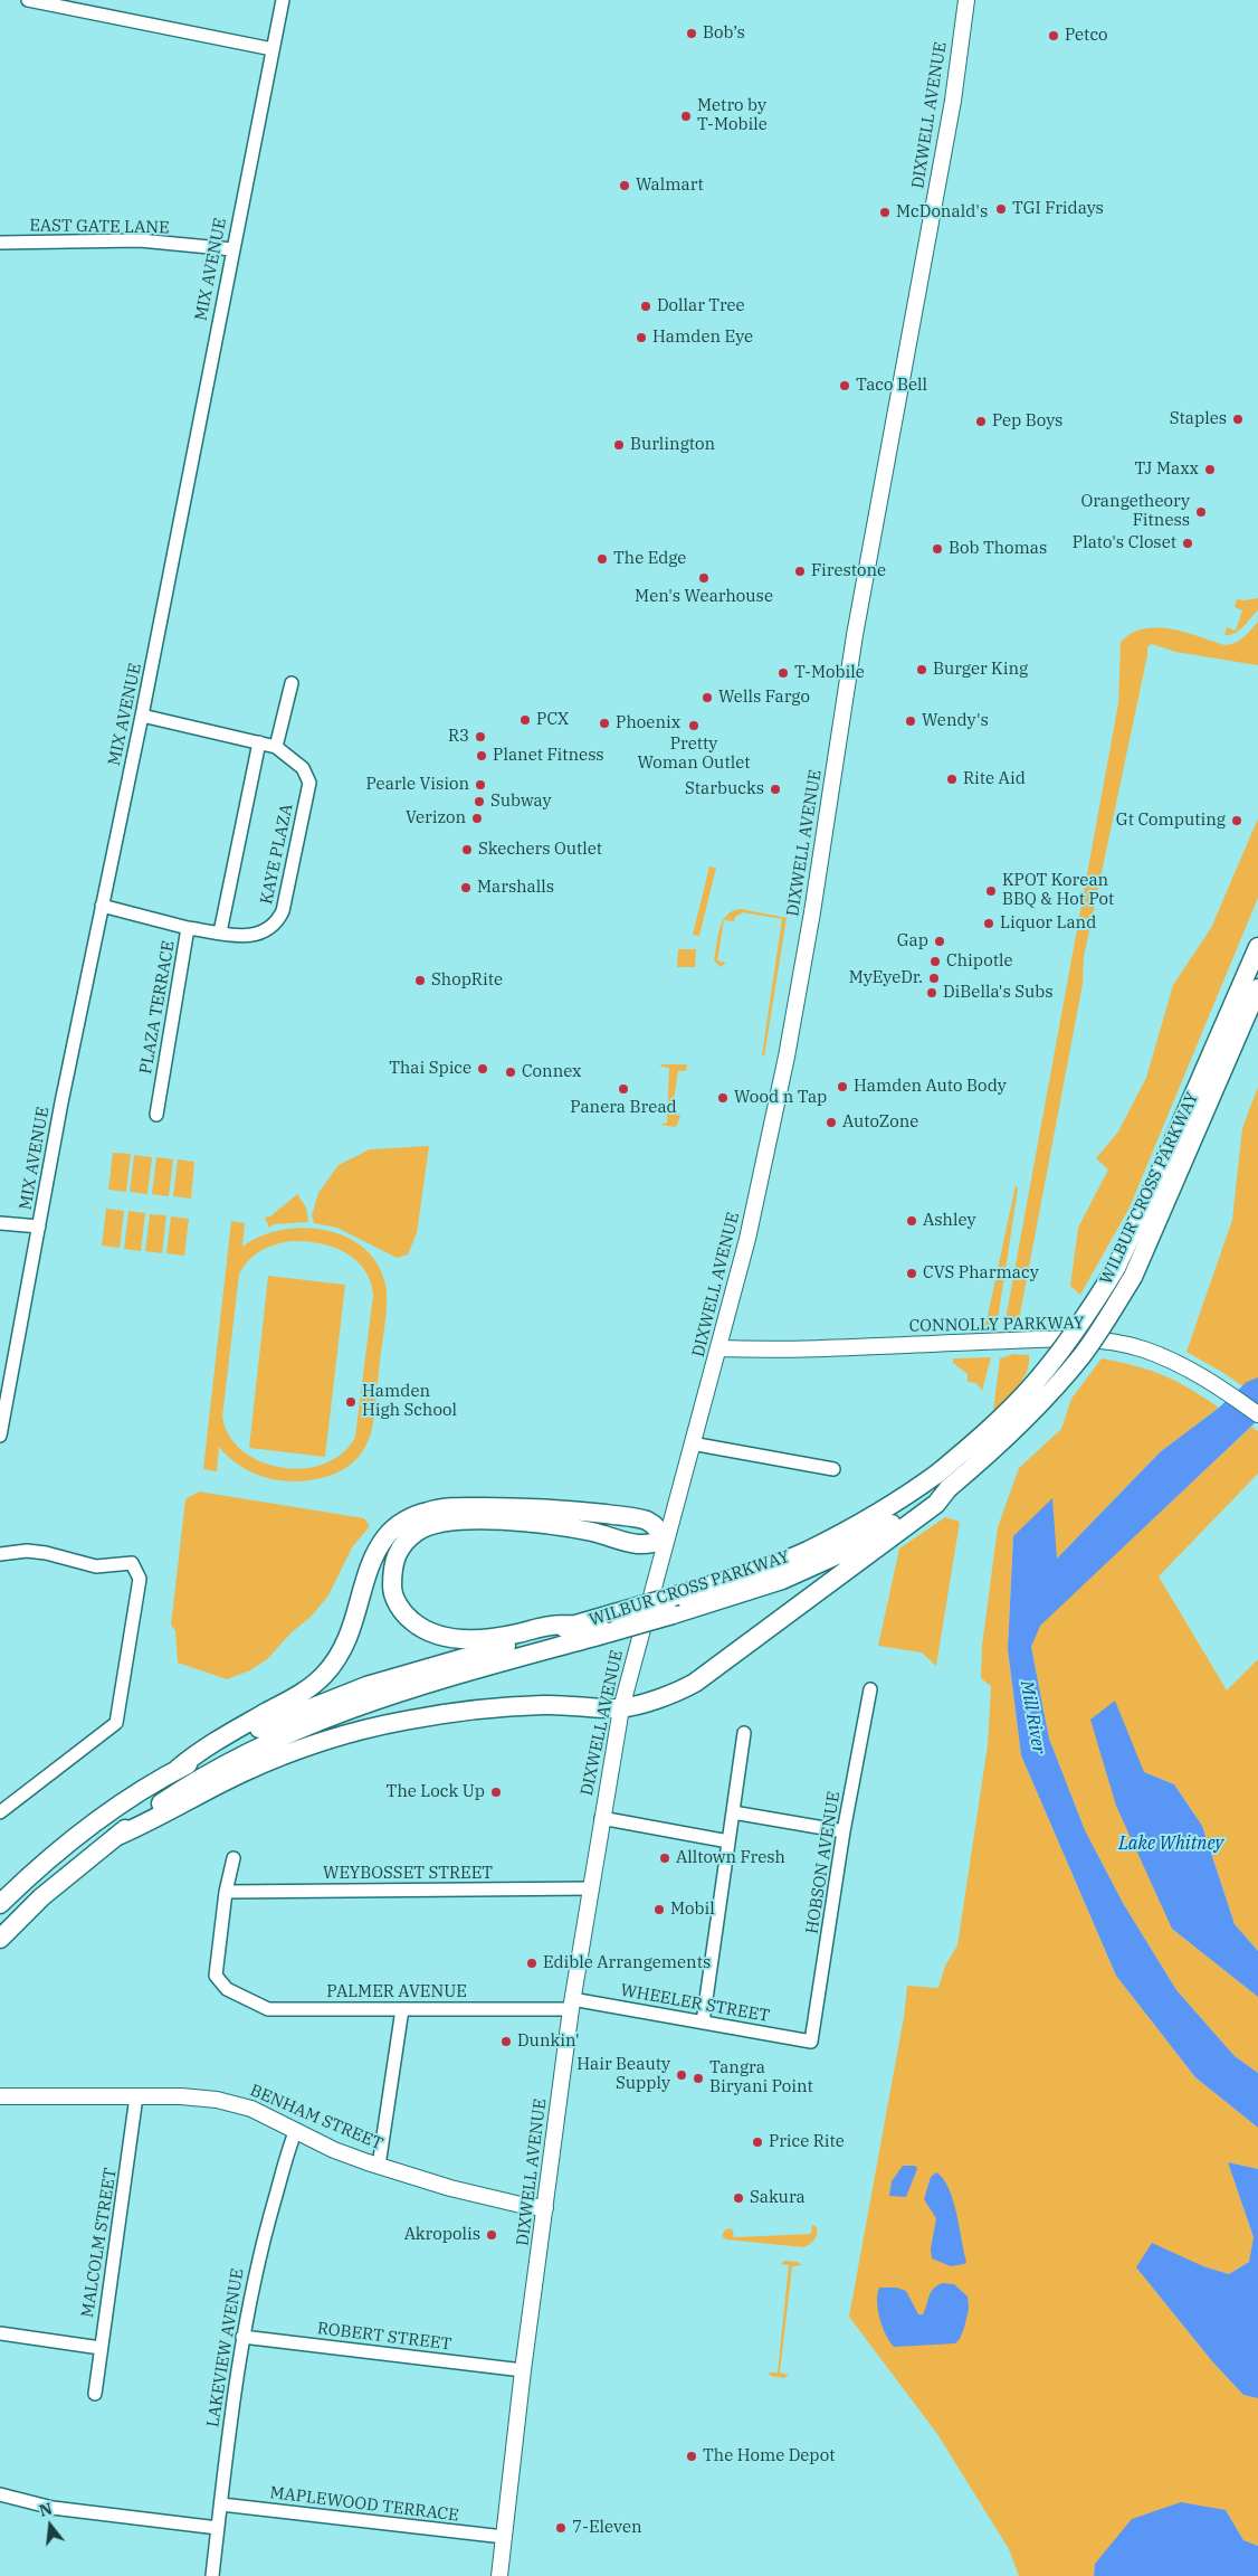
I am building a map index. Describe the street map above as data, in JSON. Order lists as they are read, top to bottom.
{
  "streets": {
    "highway": ["WILBUR CROSS PARKWAY"],
    "main road": ["DIXWELL AVENUE", "CONNOLLY PARKWAY", "BENHAM STREET"],
    "street": [
      "EAST GATE LANE",
      "MIX AVENUE",
      "KAYE PLAZA",
      "PLAZA TERRACE",
      "HOBSON AVENUE",
      "WEYBOSSET STREET",
      "PALMER AVENUE",
      "WHEELER STREET",
      "MALCOLM STREET",
      "ROBERT STREET",
      "LAKEVIEW AVENUE",
      "MAPLEWOOD TERRACE"
    ]
  },
  "crossings": [
    ["DIXWELL AVENUE", "CONNOLLY PARKWAY"],
    ["DIXWELL AVENUE", "WEYBOSSET STREET"],
    ["DIXWELL AVENUE", "PALMER AVENUE"],
    ["DIXWELL AVENUE", "WHEELER STREET"],
    ["DIXWELL AVENUE", "BENHAM STREET"],
    ["DIXWELL AVENUE", "ROBERT STREET"],
    ["DIXWELL AVENUE", "MAPLEWOOD TERRACE"],
    ["EAST GATE LANE", "MIX AVENUE"],
    ["MIX AVENUE", "PLAZA TERRACE"],
    ["KAYE PLAZA", "PLAZA TERRACE"],
    ["HOBSON AVENUE", "WHEELER STREET"],
    ["WEYBOSSET STREET", "PALMER AVENUE"],
    ["PALMER AVENUE", "WHEELER STREET"],
    ["BENHAM STREET", "MALCOLM STREET"],
    ["BENHAM STREET", "LAKEVIEW AVENUE"],
    ["ROBERT STREET", "LAKEVIEW AVENUE"],
    ["LAKEVIEW AVENUE", "MAPLEWOOD TERRACE"]
  ],
  "water": ["Mill River", "Lake Whitney"],
  "places": [
    "Bob’s",
    "Petco",
    "Metro by T-Mobile",
    "Walmart",
    "TGI Fridays",
    "McDonald's",
    "Dollar Tree",
    "Hamden Eye",
    "Taco Bell",
    "Staples",
    "Pep Boys",
    "Burlington",
    "TJ Maxx",
    "Orangetheory Fitness",
    "Plato's Closet",
    "Bob Thomas",
    "The Edge",
    "Firestone",
    "Men's Wearhouse",
    "Burger King",
    "T-Mobile",
    "Wells Fargo",
    "PCX",
    "Wendy's",
    "Phoenix",
    "Pretty Woman Outlet",
    "R3",
    "Planet Fitness",
    "Rite Aid",
    "Pearle Vision",
    "Starbucks",
    "Subway",
    "Verizon",
    "Gt Computing",
    "Skechers Outlet",
    "Marshalls",
    "KPOT Korean BBQ & Hot Pot",
    "Liquor Land",
    "Gap",
    "Chipotle",
    "MyEyeDr.",
    "ShopRite",
    "DiBella's Subs",
    "Thai Spice",
    "Connex",
    "Hamden Auto Body",
    "Panera Bread",
    "Wood n Tap",
    "AutoZone",
    "Ashley",
    "CVS Pharmacy",
    "Hamden High School",
    "The Lock Up",
    "Alltown Fresh",
    "Mobil",
    "Edible Arrangements",
    "Dunkin'",
    "Hair Beauty Supply",
    "Tangra Biryani Point",
    "Price Rite",
    "Sakura",
    "Akropolis",
    "The Home Depot",
    "7-Eleven"
  ],
  "north": "top"
}
